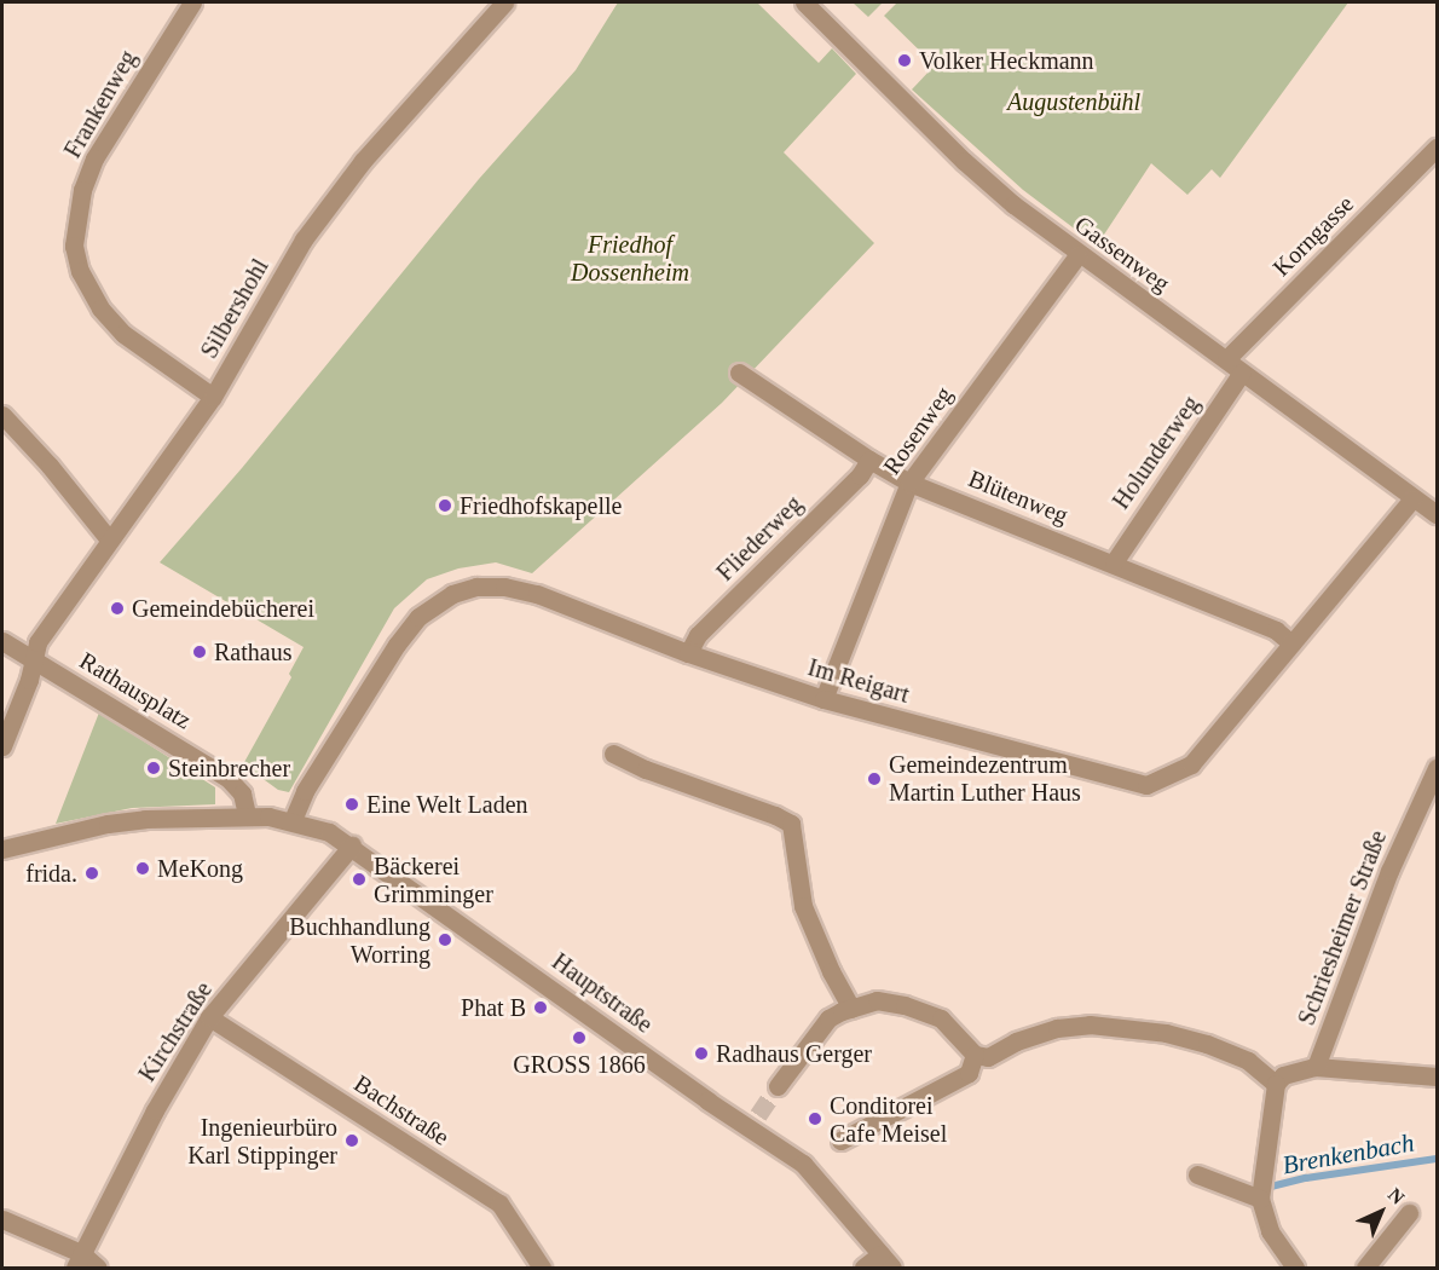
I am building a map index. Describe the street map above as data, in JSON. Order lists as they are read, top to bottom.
{
  "streets": {
    "street": [
      "Frankenweg",
      "Korngasse",
      "Gassenweg",
      "Silbershohl",
      "Rosenweg",
      "Holunderweg",
      "Blütenweg",
      "Fliederweg",
      "Im Reigart",
      "Rathausplatz",
      "Schriesheimer Straße",
      "Hauptstraße",
      "Kirchstraße",
      "Bachstraße"
    ]
  },
  "crossings": [
    ["Frankenweg", "Silbershohl"],
    ["Korngasse", "Gassenweg"],
    ["Gassenweg", "Rosenweg"],
    ["Gassenweg", "Holunderweg"],
    ["Gassenweg", "Im Reigart"],
    ["Silbershohl", "Rathausplatz"],
    ["Rosenweg", "Blütenweg"],
    ["Rosenweg", "Im Reigart"],
    ["Holunderweg", "Blütenweg"],
    ["Blütenweg", "Fliederweg"],
    ["Blütenweg", "Im Reigart"],
    ["Fliederweg", "Im Reigart"],
    ["Im Reigart", "Hauptstraße"],
    ["Rathausplatz", "Hauptstraße"],
    ["Hauptstraße", "Kirchstraße"],
    ["Kirchstraße", "Bachstraße"]
  ],
  "water": ["Brenkenbach"],
  "parks": ["Augustenbühl", "Friedhof Dossenheim"],
  "places": [
    "Volker Heckmann",
    "Friedhofskapelle",
    "Gemeindebücherei",
    "Rathaus",
    "Steinbrecher",
    "Gemeindezentrum Martin Luther Haus",
    "Eine Welt Laden",
    "MeKong",
    "frida.",
    "Bäckerei Grimminger",
    "Buchhandlung Worring",
    "Phat B",
    "GROSS 1866",
    "Radhaus Gerger",
    "Conditorei Cafe Meisel",
    "Ingenieurbüro Karl Stippinger"
  ],
  "north": "top right"
}
